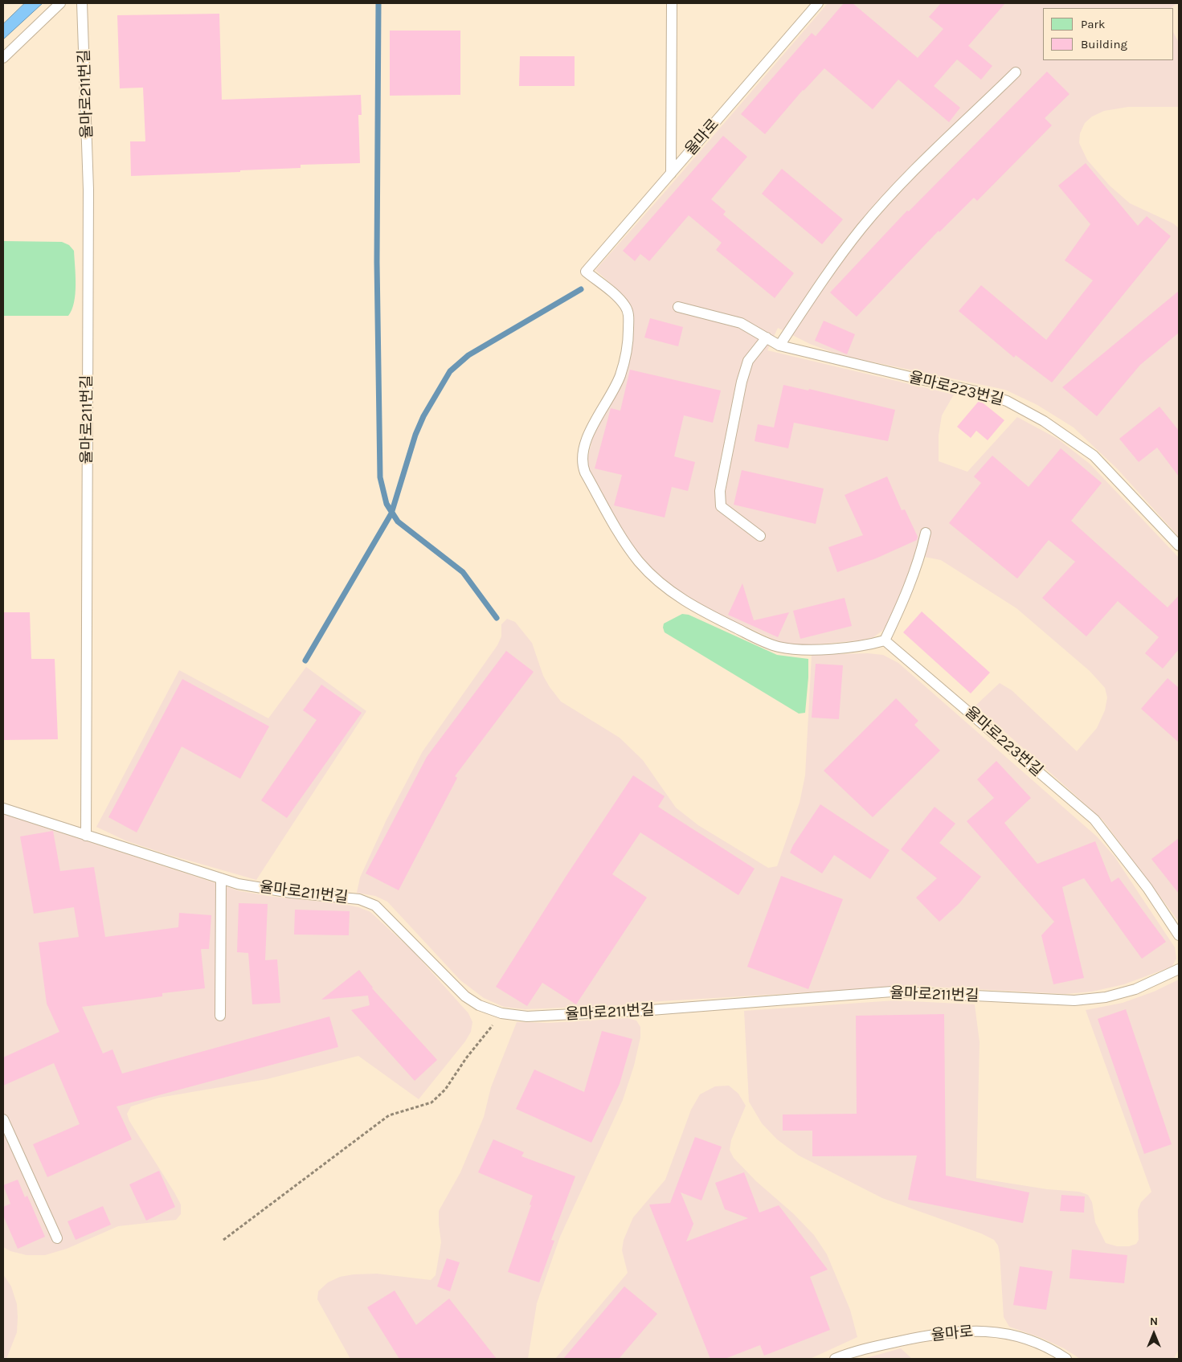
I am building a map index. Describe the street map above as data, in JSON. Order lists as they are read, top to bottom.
{
  "streets": {
    "lane": ["율마로211번길", "율마로", "율마로223번길"]
  },
  "crossings": [
    ["율마로", "율마로223번길"]
  ],
  "legend": ["Park", "Building"],
  "north": "top"
}
